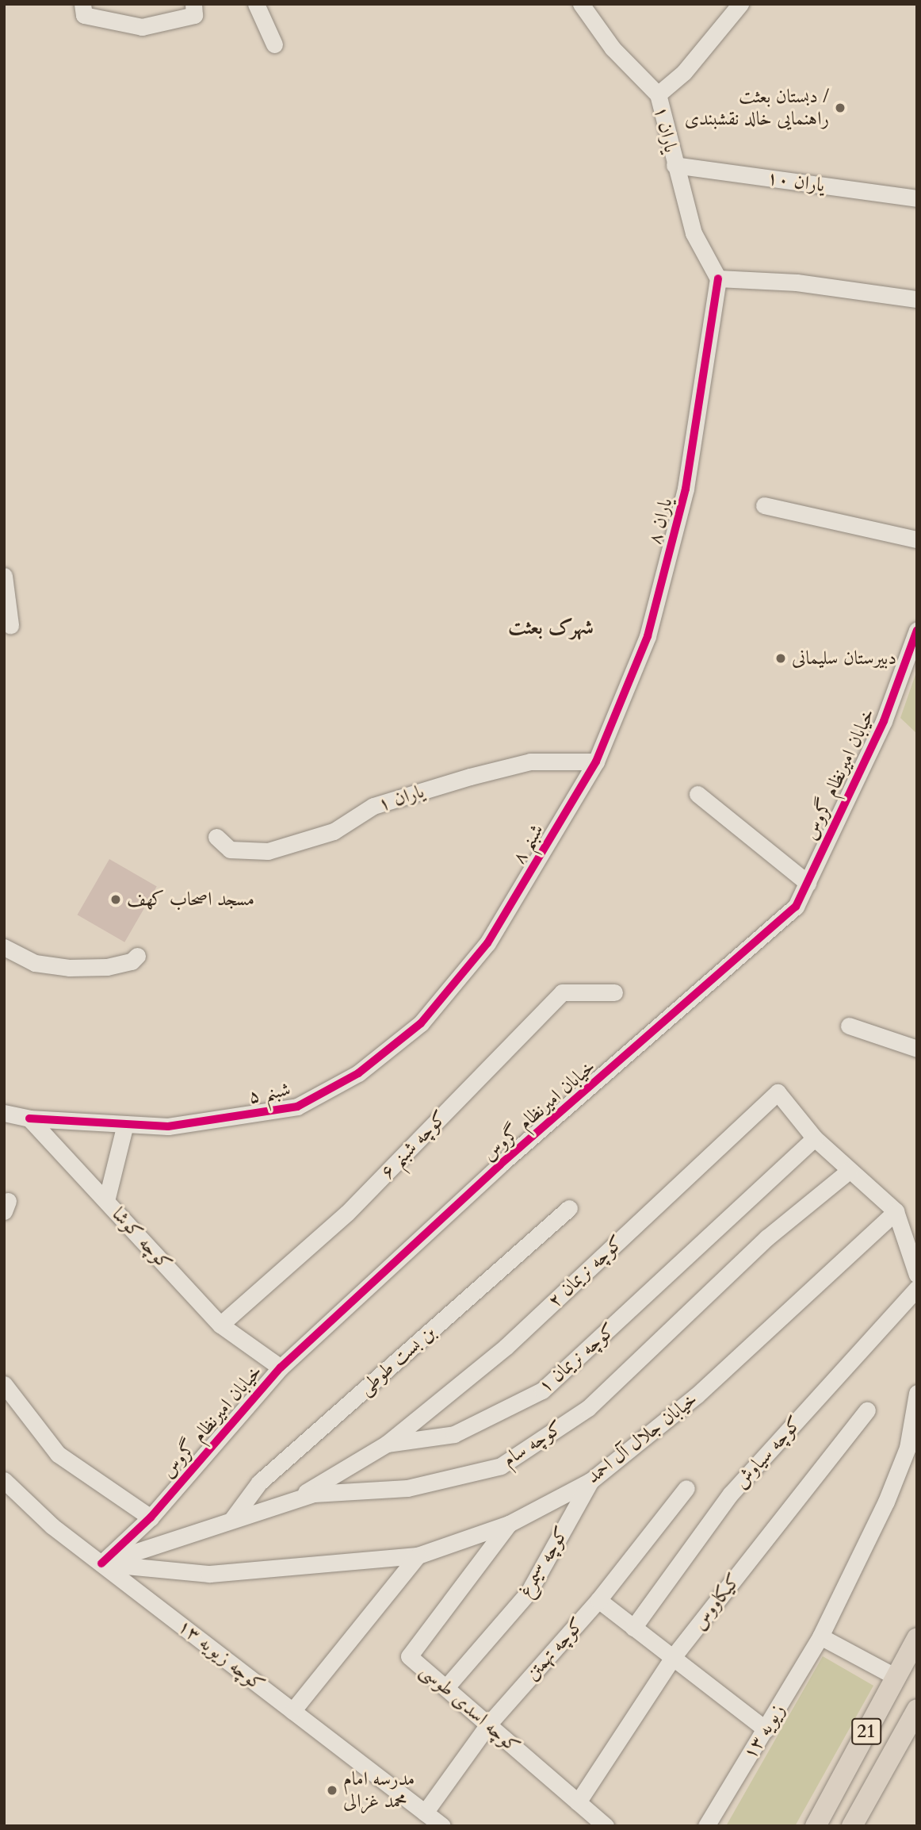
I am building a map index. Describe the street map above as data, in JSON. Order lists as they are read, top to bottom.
{
  "streets": {
    "main road": ["21"],
    "street": [
      "یاران ۱",
      "یاران ۱۰",
      "یاران ۸",
      "خیابان امیرنظام گروس",
      "شبنم ۸",
      "شبنم ۵",
      "کوچه شبنم ۶",
      "کوچه کوشا",
      "کوچه نریمان ۲",
      "کوچه نریمان ۱",
      "بن بست طوطی",
      "خیابان جلال آل احمد",
      "کوچه سام",
      "کوچه سیاوش",
      "کوچه سیمرغ",
      "کیکاووس",
      "کوچه تهمتن",
      "کوچه زیویه ۱۳",
      "کوچه اسدی طوسی",
      "زیویه ۱۳"
    ]
  },
  "crossings": [
    ["یاران ۱", "یاران ۱۰"],
    ["یاران ۱", "یاران ۸"],
    ["یاران ۱", "شبنم ۸"],
    ["یاران ۸", "شبنم ۸"],
    ["خیابان امیرنظام گروس", "کوچه کوشا"],
    ["خیابان امیرنظام گروس", "خیابان جلال آل احمد"],
    ["خیابان امیرنظام گروس", "کوچه سام"],
    ["خیابان امیرنظام گروس", "کوچه زیویه ۱۳"],
    ["شبنم ۸", "شبنم ۵"],
    ["شبنم ۵", "کوچه کوشا"],
    ["کوچه شبنم ۶", "کوچه کوشا"],
    ["کوچه نریمان ۲", "کوچه نریمان ۱"],
    ["کوچه نریمان ۱", "کوچه سام"],
    ["بن بست طوطی", "کوچه سام"],
    ["خیابان جلال آل احمد", "کوچه سام"],
    ["خیابان جلال آل احمد", "کوچه سیمرغ"],
    ["خیابان جلال آل احمد", "کوچه زیویه ۱۳"],
    ["خیابان جلال آل احمد", "کوچه اسدی طوسی"],
    ["کوچه سام", "کوچه زیویه ۱۳"],
    ["کوچه سیمرغ", "کوچه اسدی طوسی"],
    ["کیکاووس", "کوچه اسدی طوسی"],
    ["کوچه تهمتن", "کوچه زیویه ۱۳"],
    ["کوچه تهمتن", "کوچه اسدی طوسی"]
  ],
  "districts": ["شهرک بعثت"],
  "places": [
    "دبستان بعثت / راهنمایی خالد نقشبندی",
    "دبیرستان سلیمانی",
    "مسجد اصحاب کهف",
    "مدرسه امام محمد غزالی"
  ]
}
